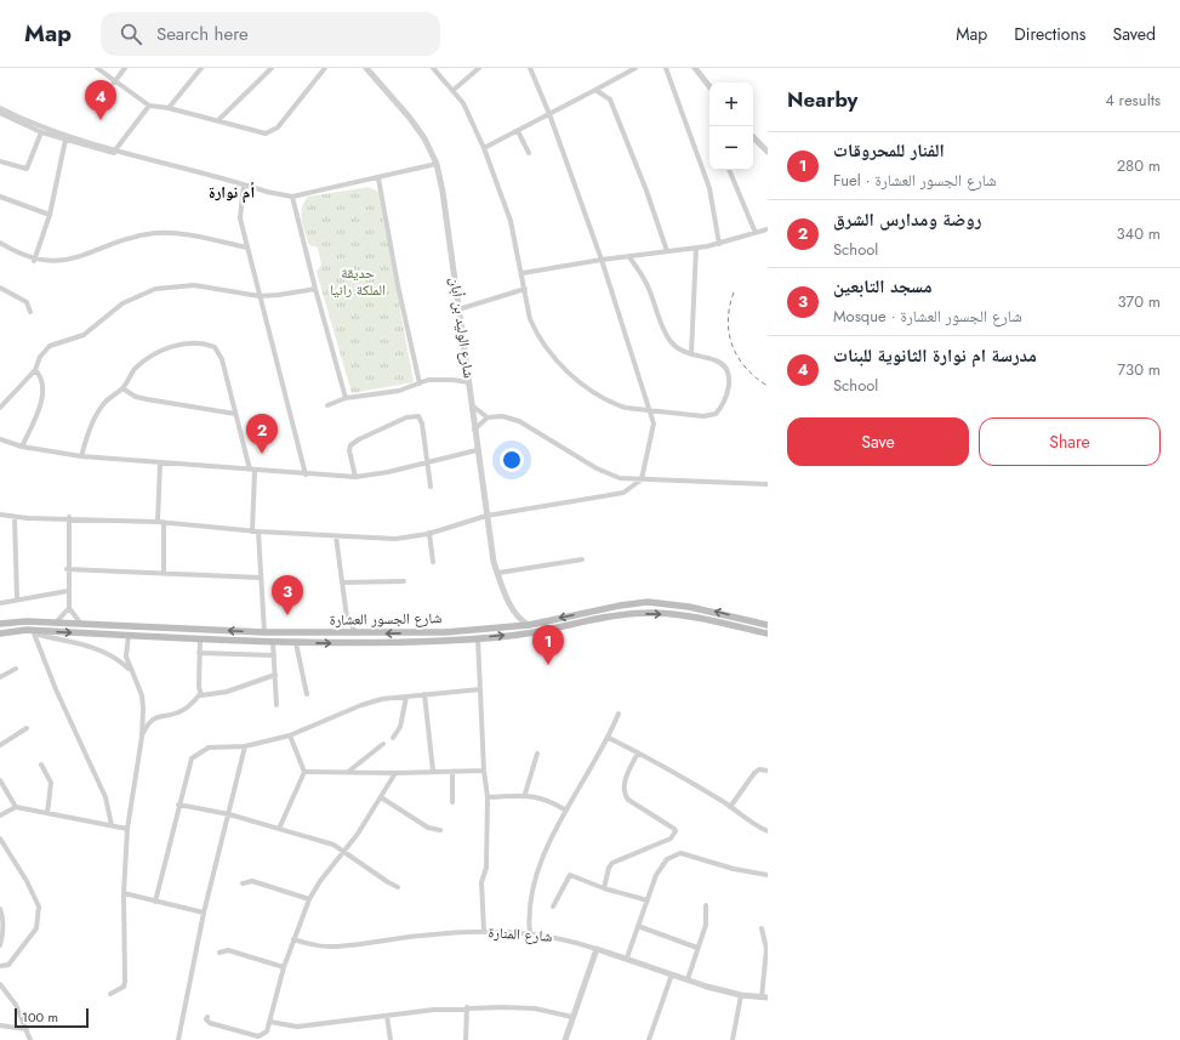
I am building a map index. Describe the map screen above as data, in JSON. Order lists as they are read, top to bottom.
{
  "streets": {
    "main road": ["شارع الجسور العشارة"],
    "street": ["شارع الوليد بن أبان", "شارع المنارة"]
  },
  "crossings": [
    ["شارع الوليد بن أبان", "شارع الجسور العشارة"]
  ],
  "districts": ["أم نوارة"],
  "parks": ["حديقة الملكة رانيا"],
  "scale_bar": "100 m",
  "page": {
    "header": "Map",
    "search": "Search here",
    "nav": ["Map", "Directions", "Saved"],
    "heading": ["Nearby", "4 results"],
    "pins": [
      "4",
      "2",
      "3",
      "1"
    ],
    "map_buttons": ["+", "−"],
    "list": [
      {
        "mark": "1",
        "name": "الفنار للمحروقات",
        "note": "Fuel · شارع الجسور العشارة",
        "value": "280 m"
      },
      {
        "mark": "2",
        "name": "روضة ومدارس الشرق",
        "note": "School",
        "value": "340 m"
      },
      {
        "mark": "3",
        "name": "مسجد التابعين",
        "note": "Mosque · شارع الجسور العشارة",
        "value": "370 m"
      },
      {
        "mark": "4",
        "name": "مدرسة ام نوارة الثانوية للبنات",
        "note": "School",
        "value": "730 m"
      }
    ],
    "buttons": ["Save", "Share"],
    "scale": "100 m"
  }
}
